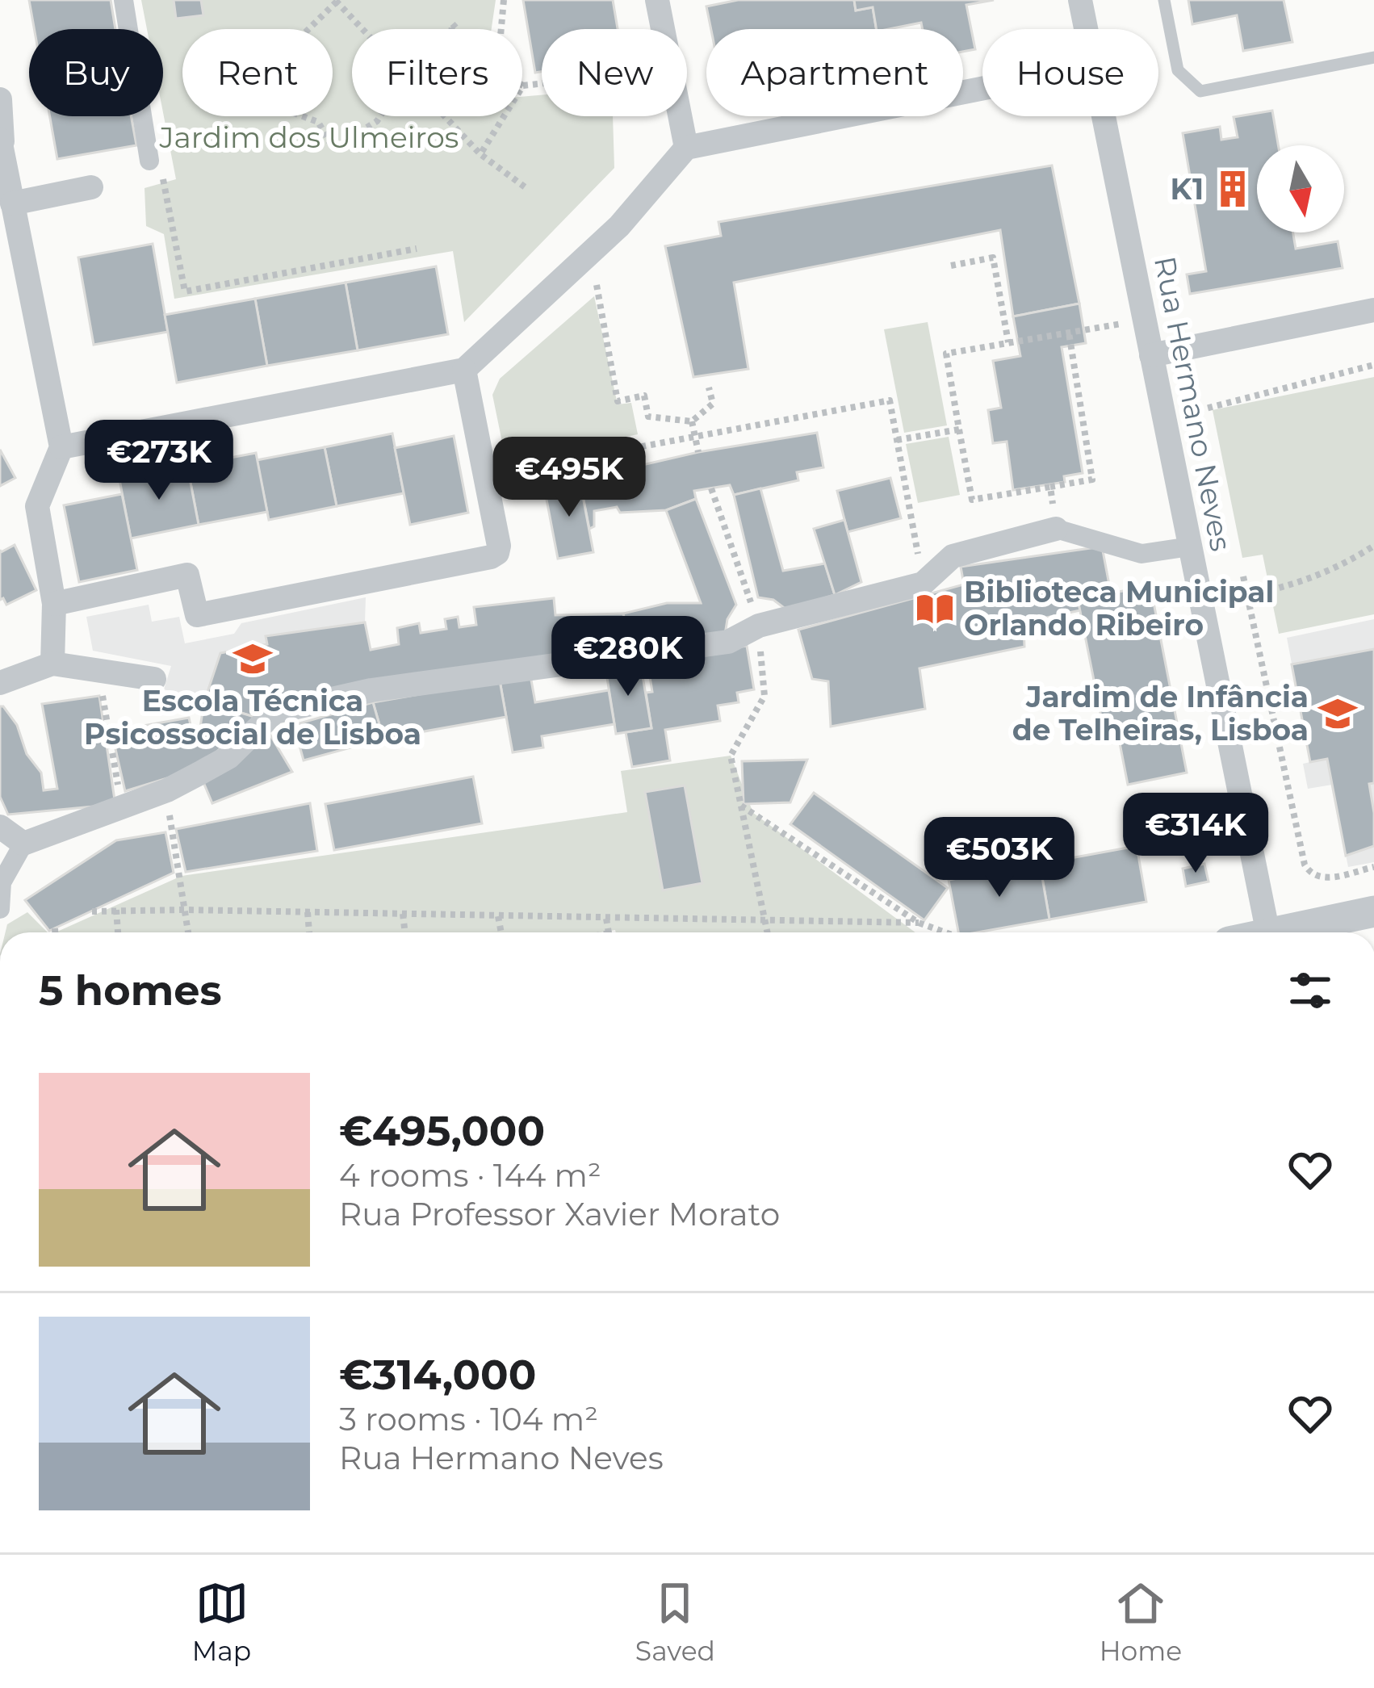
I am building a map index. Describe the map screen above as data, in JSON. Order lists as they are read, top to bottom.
{
  "streets": {
    "street": ["Rua Hermano Neves"]
  },
  "parks": ["Jardim dos Ulmeiros"],
  "places": {
    "building": ["K1"],
    "library": ["Biblioteca Municipal Orlando Ribeiro"],
    "school or university": ["Escola Técnica Psicossocial de Lisboa", "Jardim de Infância de Telheiras, Lisboa"]
  },
  "north": "bottom",
  "page": {
    "chip": [
      "Buy",
      "Rent",
      "Filters",
      "New",
      "Apartment",
      "House"
    ],
    "price": [
      "€273K",
      "€495K",
      "€280K",
      "€314K",
      "€503K"
    ],
    "heading": "5 homes",
    "list": [
      {
        "name": "€495,000",
        "note": "4 rooms · 144 m² · Rua Professor Xavier Morato"
      },
      {
        "name": "€314,000",
        "note": "3 rooms · 104 m² · Rua Hermano Neves"
      }
    ],
    "tabs": ["Map", "Saved", "Home"]
  }
}
